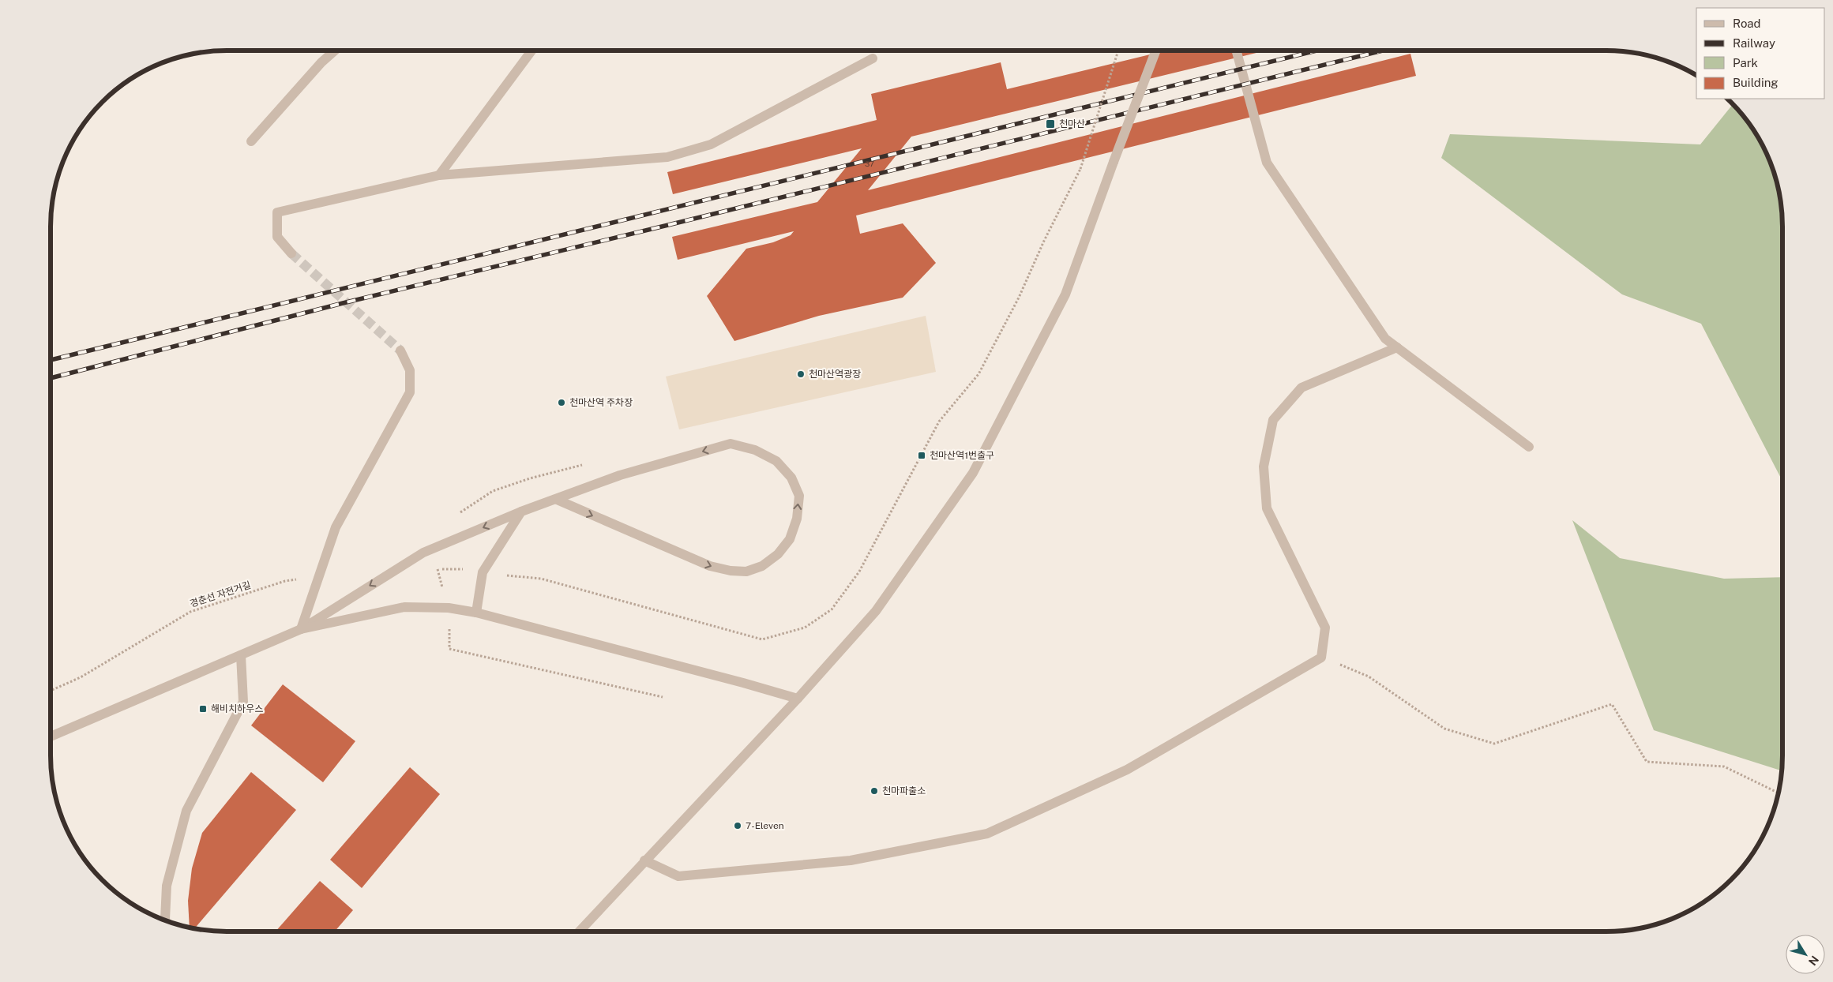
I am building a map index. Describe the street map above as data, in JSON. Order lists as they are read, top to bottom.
{
  "streets": {
    "path": ["경춘선 자전거길"]
  },
  "places": {
    "transit": ["천마산", "천마산역1번출구", "해비치하우스"],
    "other": [
      "천마산역광장",
      "천마산역 주차장",
      "천마파출소",
      "7-Eleven"
    ]
  },
  "house_numbers": ["37"],
  "legend": [
    "Road",
    "Railway",
    "Park",
    "Building"
  ],
  "north": "bottom right"
}
